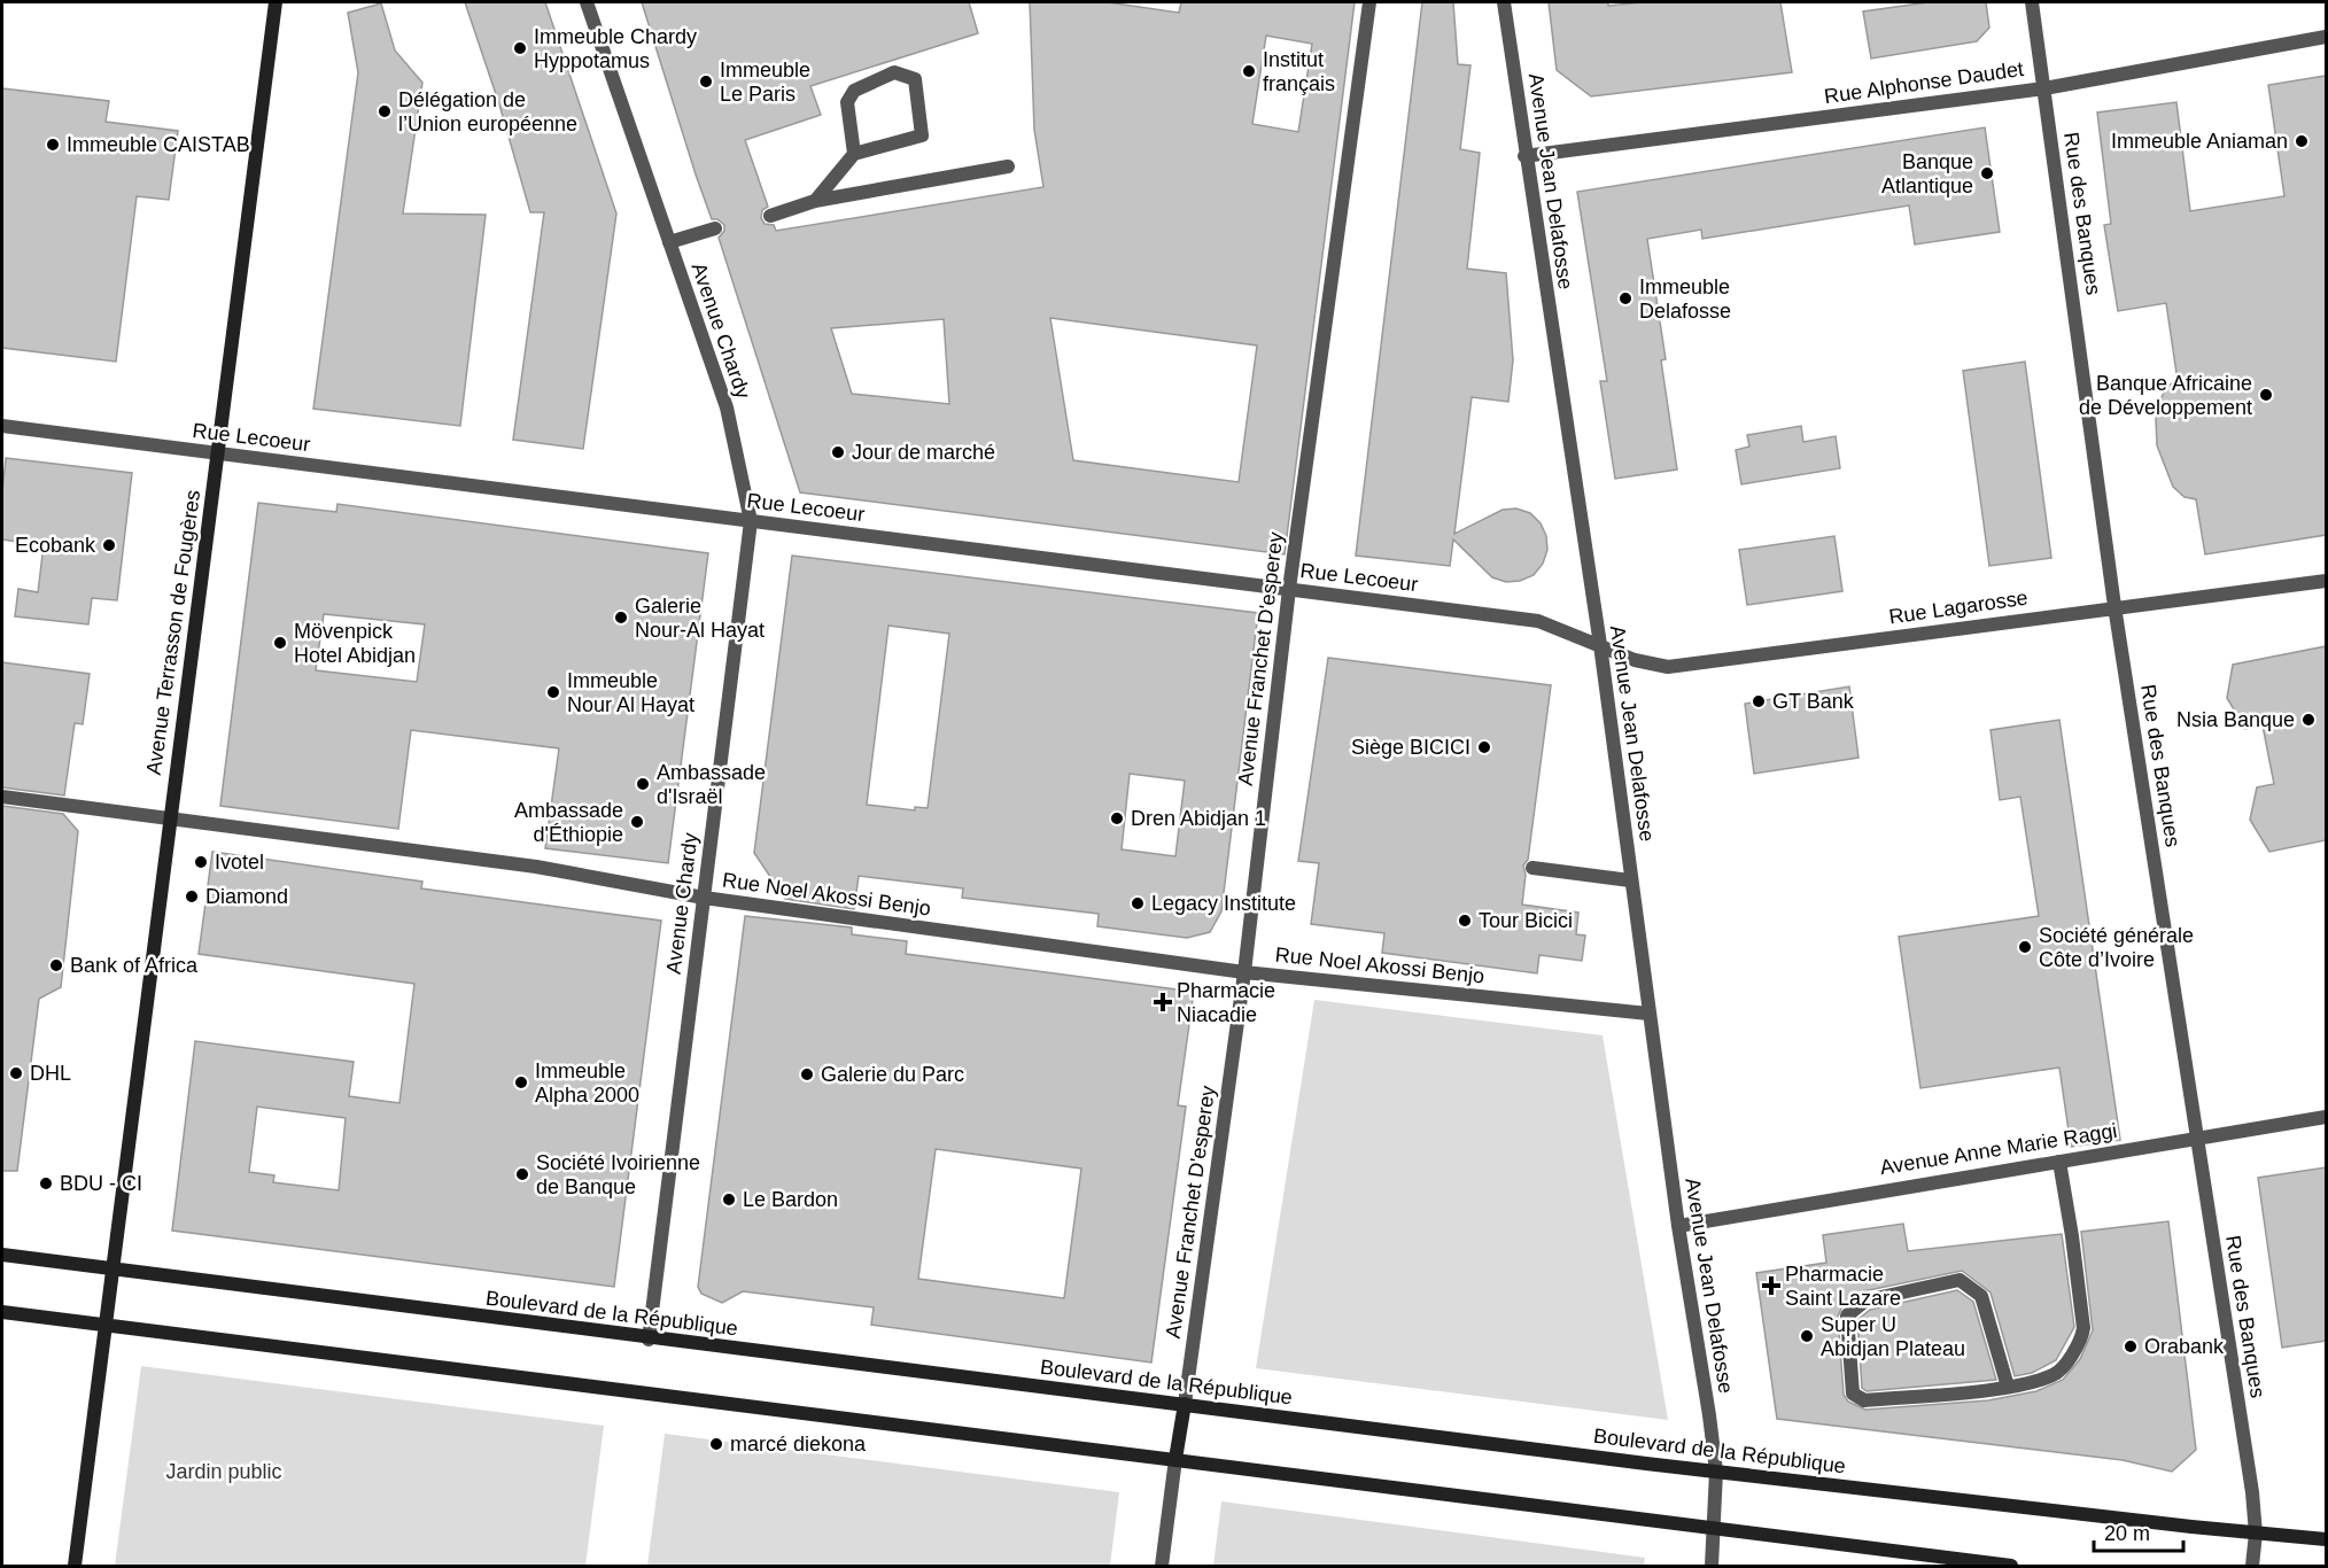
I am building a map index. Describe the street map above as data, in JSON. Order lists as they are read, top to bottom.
{
  "streets": {
    "main road": ["Avenue Terrasson de Fougères", "Boulevard de la République"],
    "street": [
      "Rue Alphonse Daudet",
      "Avenue Jean Delafosse",
      "Rue des Banques",
      "Avenue Chardy",
      "Rue Lecoeur",
      "Rue Lagarosse",
      "Avenue Franchet D'esperey",
      "Rue Noel Akossi Benjo",
      "Avenue Anne Marie Raggi"
    ]
  },
  "crossings": [
    ["Rue Alphonse Daudet", "Avenue Jean Delafosse"],
    ["Rue Alphonse Daudet", "Rue des Banques"],
    ["Avenue Jean Delafosse", "Rue Lecoeur"],
    ["Avenue Jean Delafosse", "Rue Lagarosse"],
    ["Avenue Jean Delafosse", "Rue Noel Akossi Benjo"],
    ["Avenue Jean Delafosse", "Avenue Anne Marie Raggi"],
    ["Avenue Jean Delafosse", "Boulevard de la République"],
    ["Rue des Banques", "Rue Lagarosse"],
    ["Rue des Banques", "Avenue Anne Marie Raggi"],
    ["Rue des Banques", "Boulevard de la République"],
    ["Avenue Chardy", "Rue Lecoeur"],
    ["Avenue Chardy", "Rue Noel Akossi Benjo"],
    ["Avenue Chardy", "Boulevard de la République"],
    ["Rue Lecoeur", "Rue Lagarosse"],
    ["Rue Lecoeur", "Avenue Terrasson de Fougères"],
    ["Rue Lecoeur", "Avenue Franchet D'esperey"],
    ["Avenue Terrasson de Fougères", "Rue Noel Akossi Benjo"],
    ["Avenue Terrasson de Fougères", "Boulevard de la République"],
    ["Avenue Franchet D'esperey", "Rue Noel Akossi Benjo"],
    ["Avenue Franchet D'esperey", "Boulevard de la République"]
  ],
  "parks": ["Jardin public"],
  "places": {
    "other": [
      "Immeuble Chardy Hyppotamus",
      "Institut français",
      "Immeuble Le Paris",
      "Délégation de l’Union européenne",
      "Immeuble Aniaman",
      "Immeuble CAISTAB",
      "Banque Atlantique",
      "Immeuble Delafosse",
      "Banque Africaine de Développement",
      "Jour de marché",
      "Ecobank",
      "Galerie Nour-Al Hayat",
      "Mövenpick Hotel Abidjan",
      "Immeuble Nour Al Hayat",
      "GT Bank",
      "Nsia Banque",
      "Siège BICICI",
      "Ambassade d'Israël",
      "Dren Abidjan 1",
      "Ambassade d'Éthiopie",
      "Ivotel",
      "Diamond",
      "Legacy Institute",
      "Tour Bicici",
      "Société générale Côte d’Ivoire",
      "Bank of Africa",
      "DHL",
      "Galerie du Parc",
      "Immeuble Alpha 2000",
      "Société Ivoirienne de Banque",
      "BDU - CI",
      "Le Bardon",
      "Super U Abidjan Plateau",
      "Orabank",
      "marcé diekona"
    ],
    "health": ["Pharmacie Niacadie", "Pharmacie Saint Lazare"]
  },
  "scale_bar": "20 m"
}
